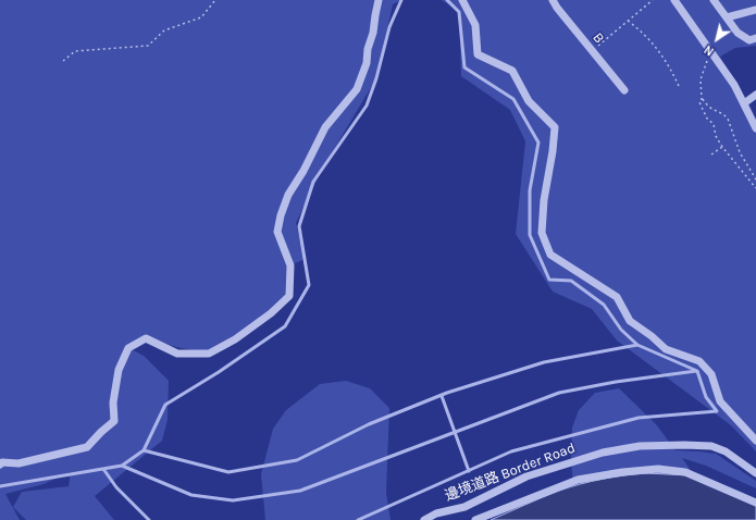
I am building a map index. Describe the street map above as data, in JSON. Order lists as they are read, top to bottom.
{
  "streets": {
    "lane": ["B", "邊境道路 Border Road"]
  },
  "north": "bottom left"
}
